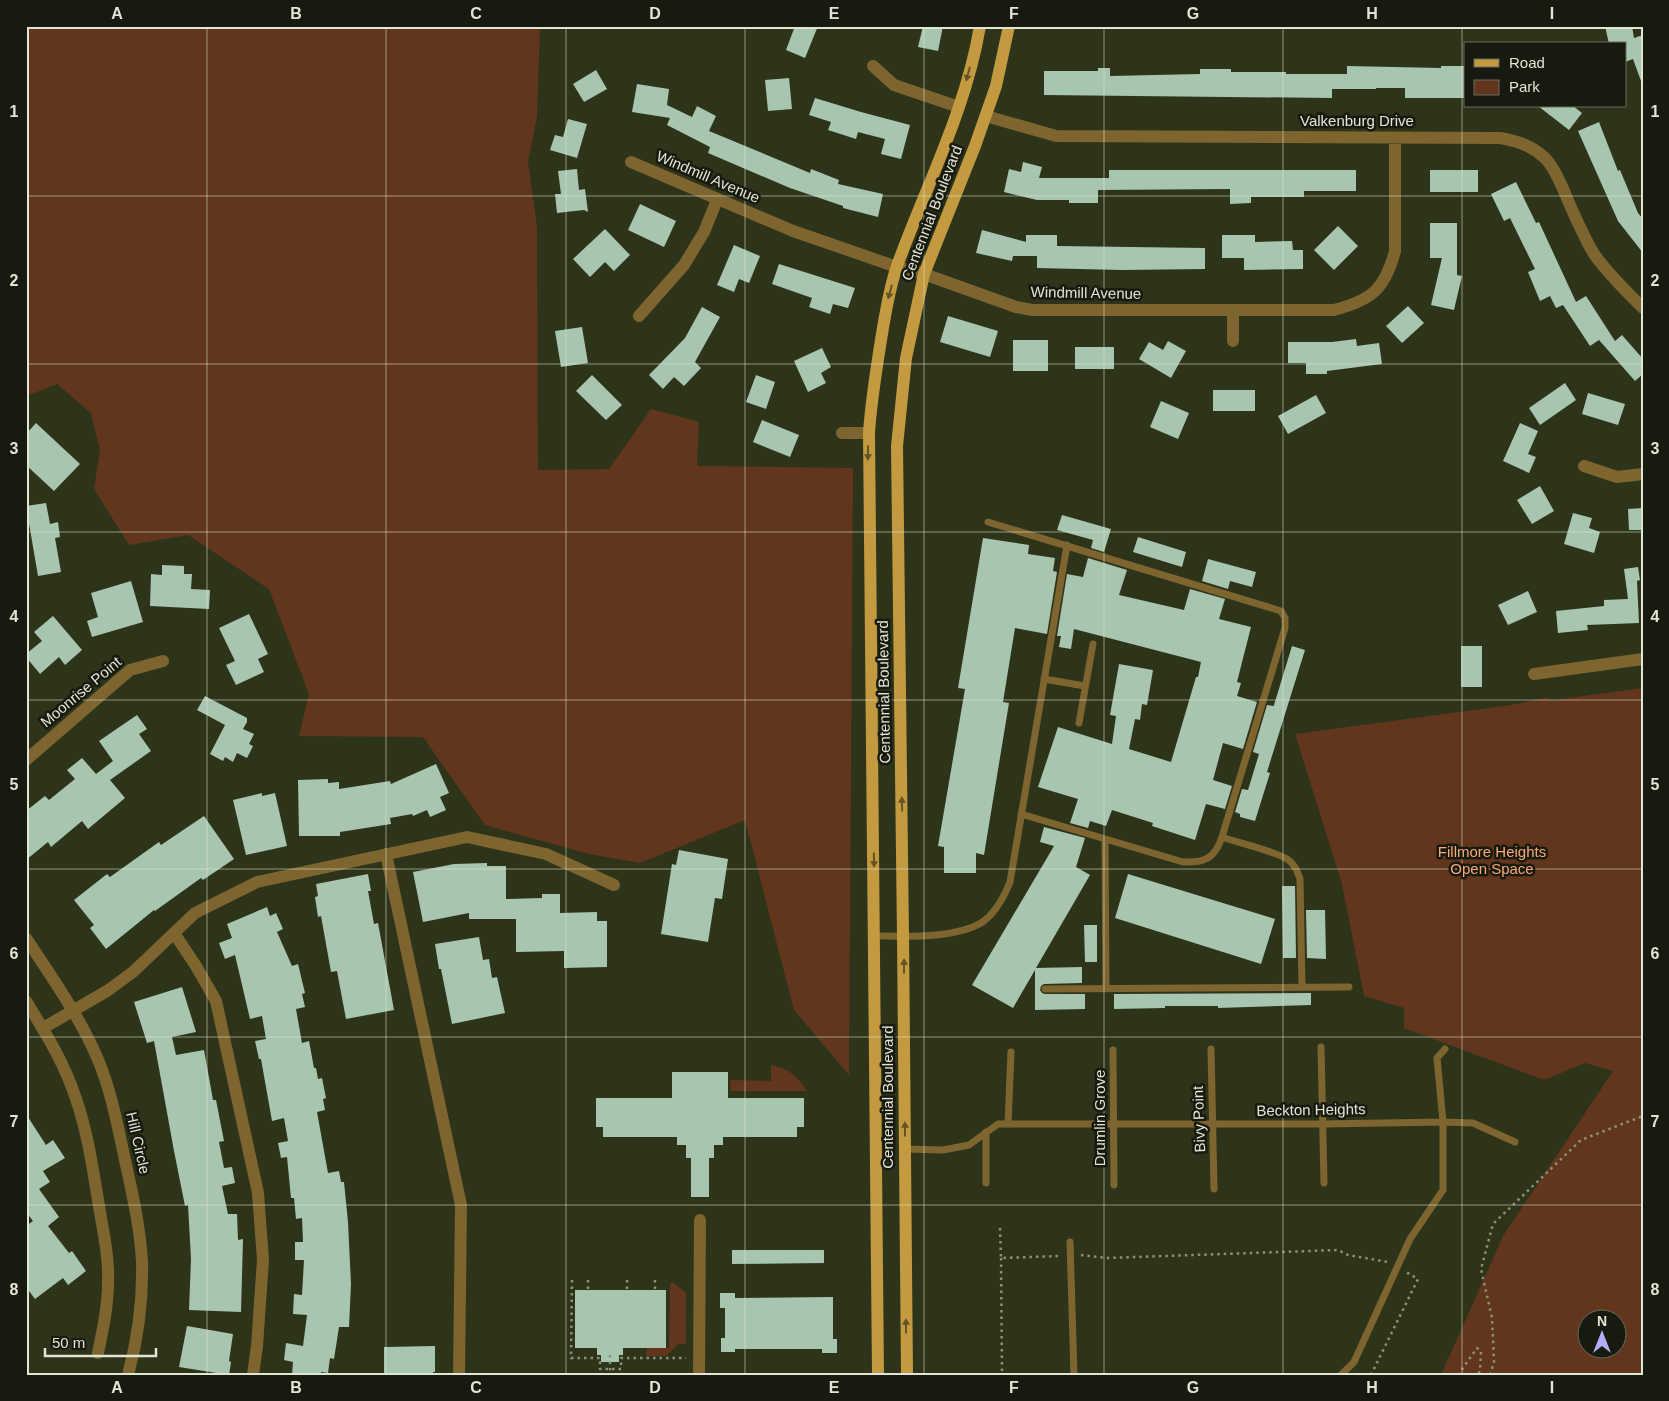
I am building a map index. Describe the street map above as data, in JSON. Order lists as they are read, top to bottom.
{
  "streets": {
    "main road": ["Centennial Boulevard"],
    "street": [
      "Valkenburg Drive",
      "Windmill Avenue",
      "Moonrise Point",
      "Hill Circle"
    ],
    "lane": ["Beckton Heights", "Drumlin Grove", "Bivy Point"]
  },
  "crossings": [
    ["Valkenburg Drive", "Windmill Avenue"],
    ["Valkenburg Drive", "Centennial Boulevard"],
    ["Windmill Avenue", "Centennial Boulevard"],
    ["Centennial Boulevard", "Beckton Heights"],
    ["Beckton Heights", "Drumlin Grove"],
    ["Beckton Heights", "Bivy Point"]
  ],
  "parks": ["Fillmore Heights Open Space"],
  "legend": ["Road", "Park"],
  "scale_bar": "50 m",
  "north": "top",
  "grid": {
    "columns": [
      "A",
      "B",
      "C",
      "D",
      "E",
      "F",
      "G",
      "H",
      "I"
    ],
    "rows": [
      "1",
      "2",
      "3",
      "4",
      "5",
      "6",
      "7",
      "8"
    ]
  }
}
